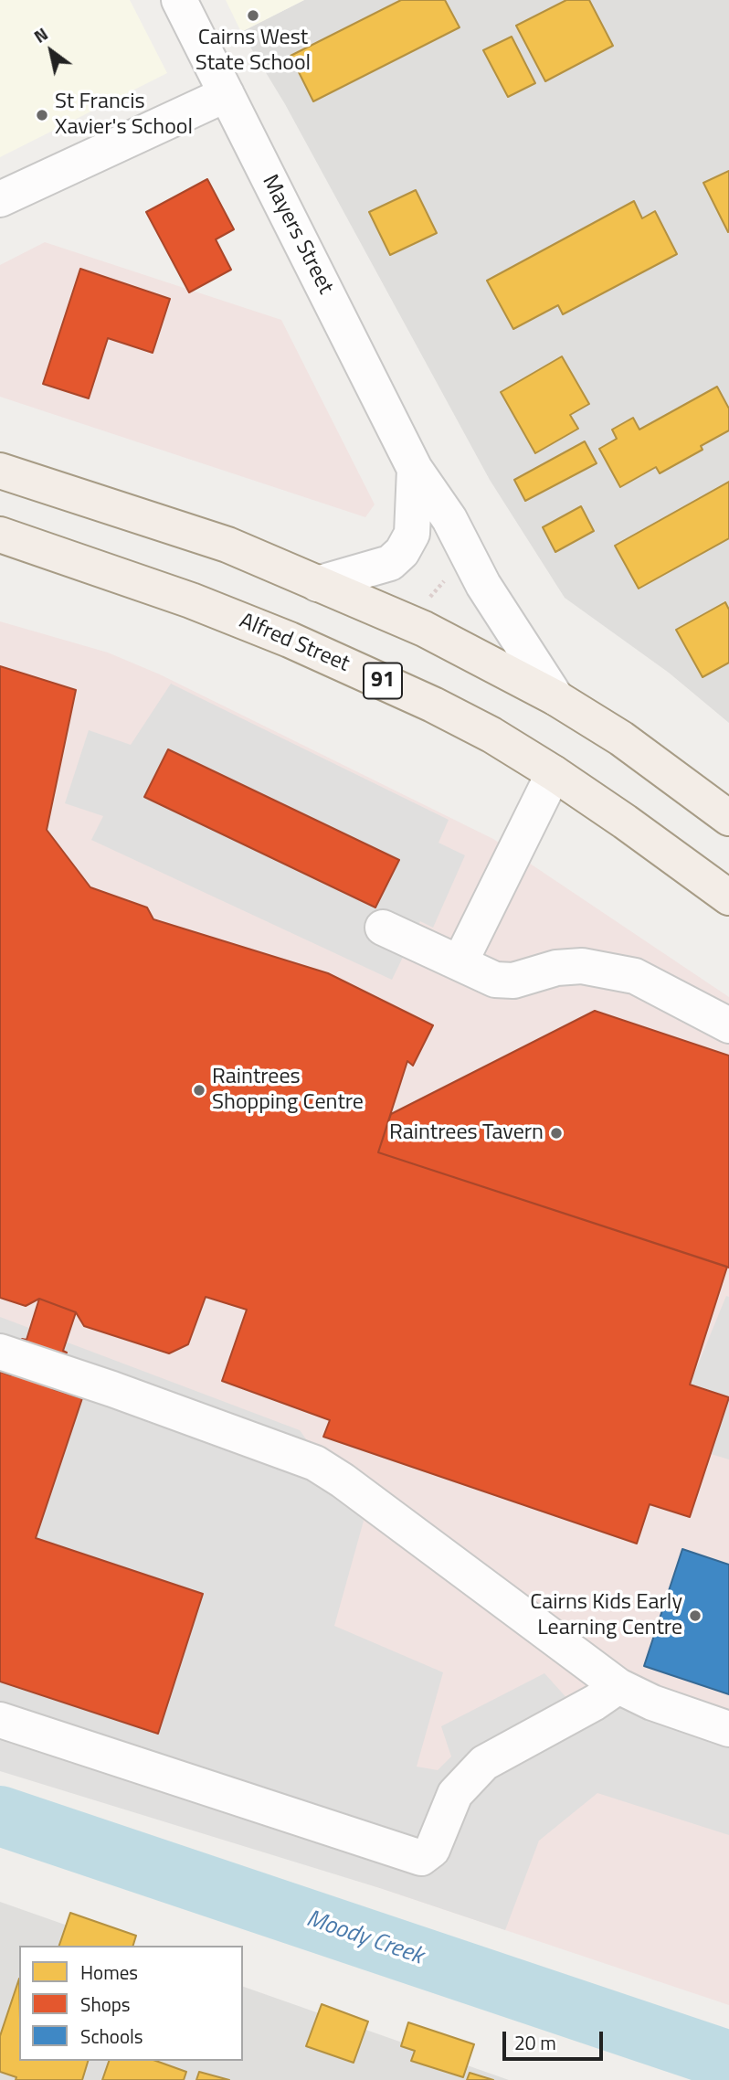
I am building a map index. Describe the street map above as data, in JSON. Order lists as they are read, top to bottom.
{
  "streets": {
    "main road": ["Alfred Street", "91"],
    "street": ["Mayers Street"]
  },
  "water": ["Moody Creek"],
  "places": [
    "Cairns West State School",
    "St Francis Xavier's School",
    "Raintrees Shopping Centre",
    "Raintrees Tavern",
    "Cairns Kids Early Learning Centre"
  ],
  "legend": ["Homes", "Shops", "Schools"],
  "scale_bar": "20 m",
  "north": "top left"
}
